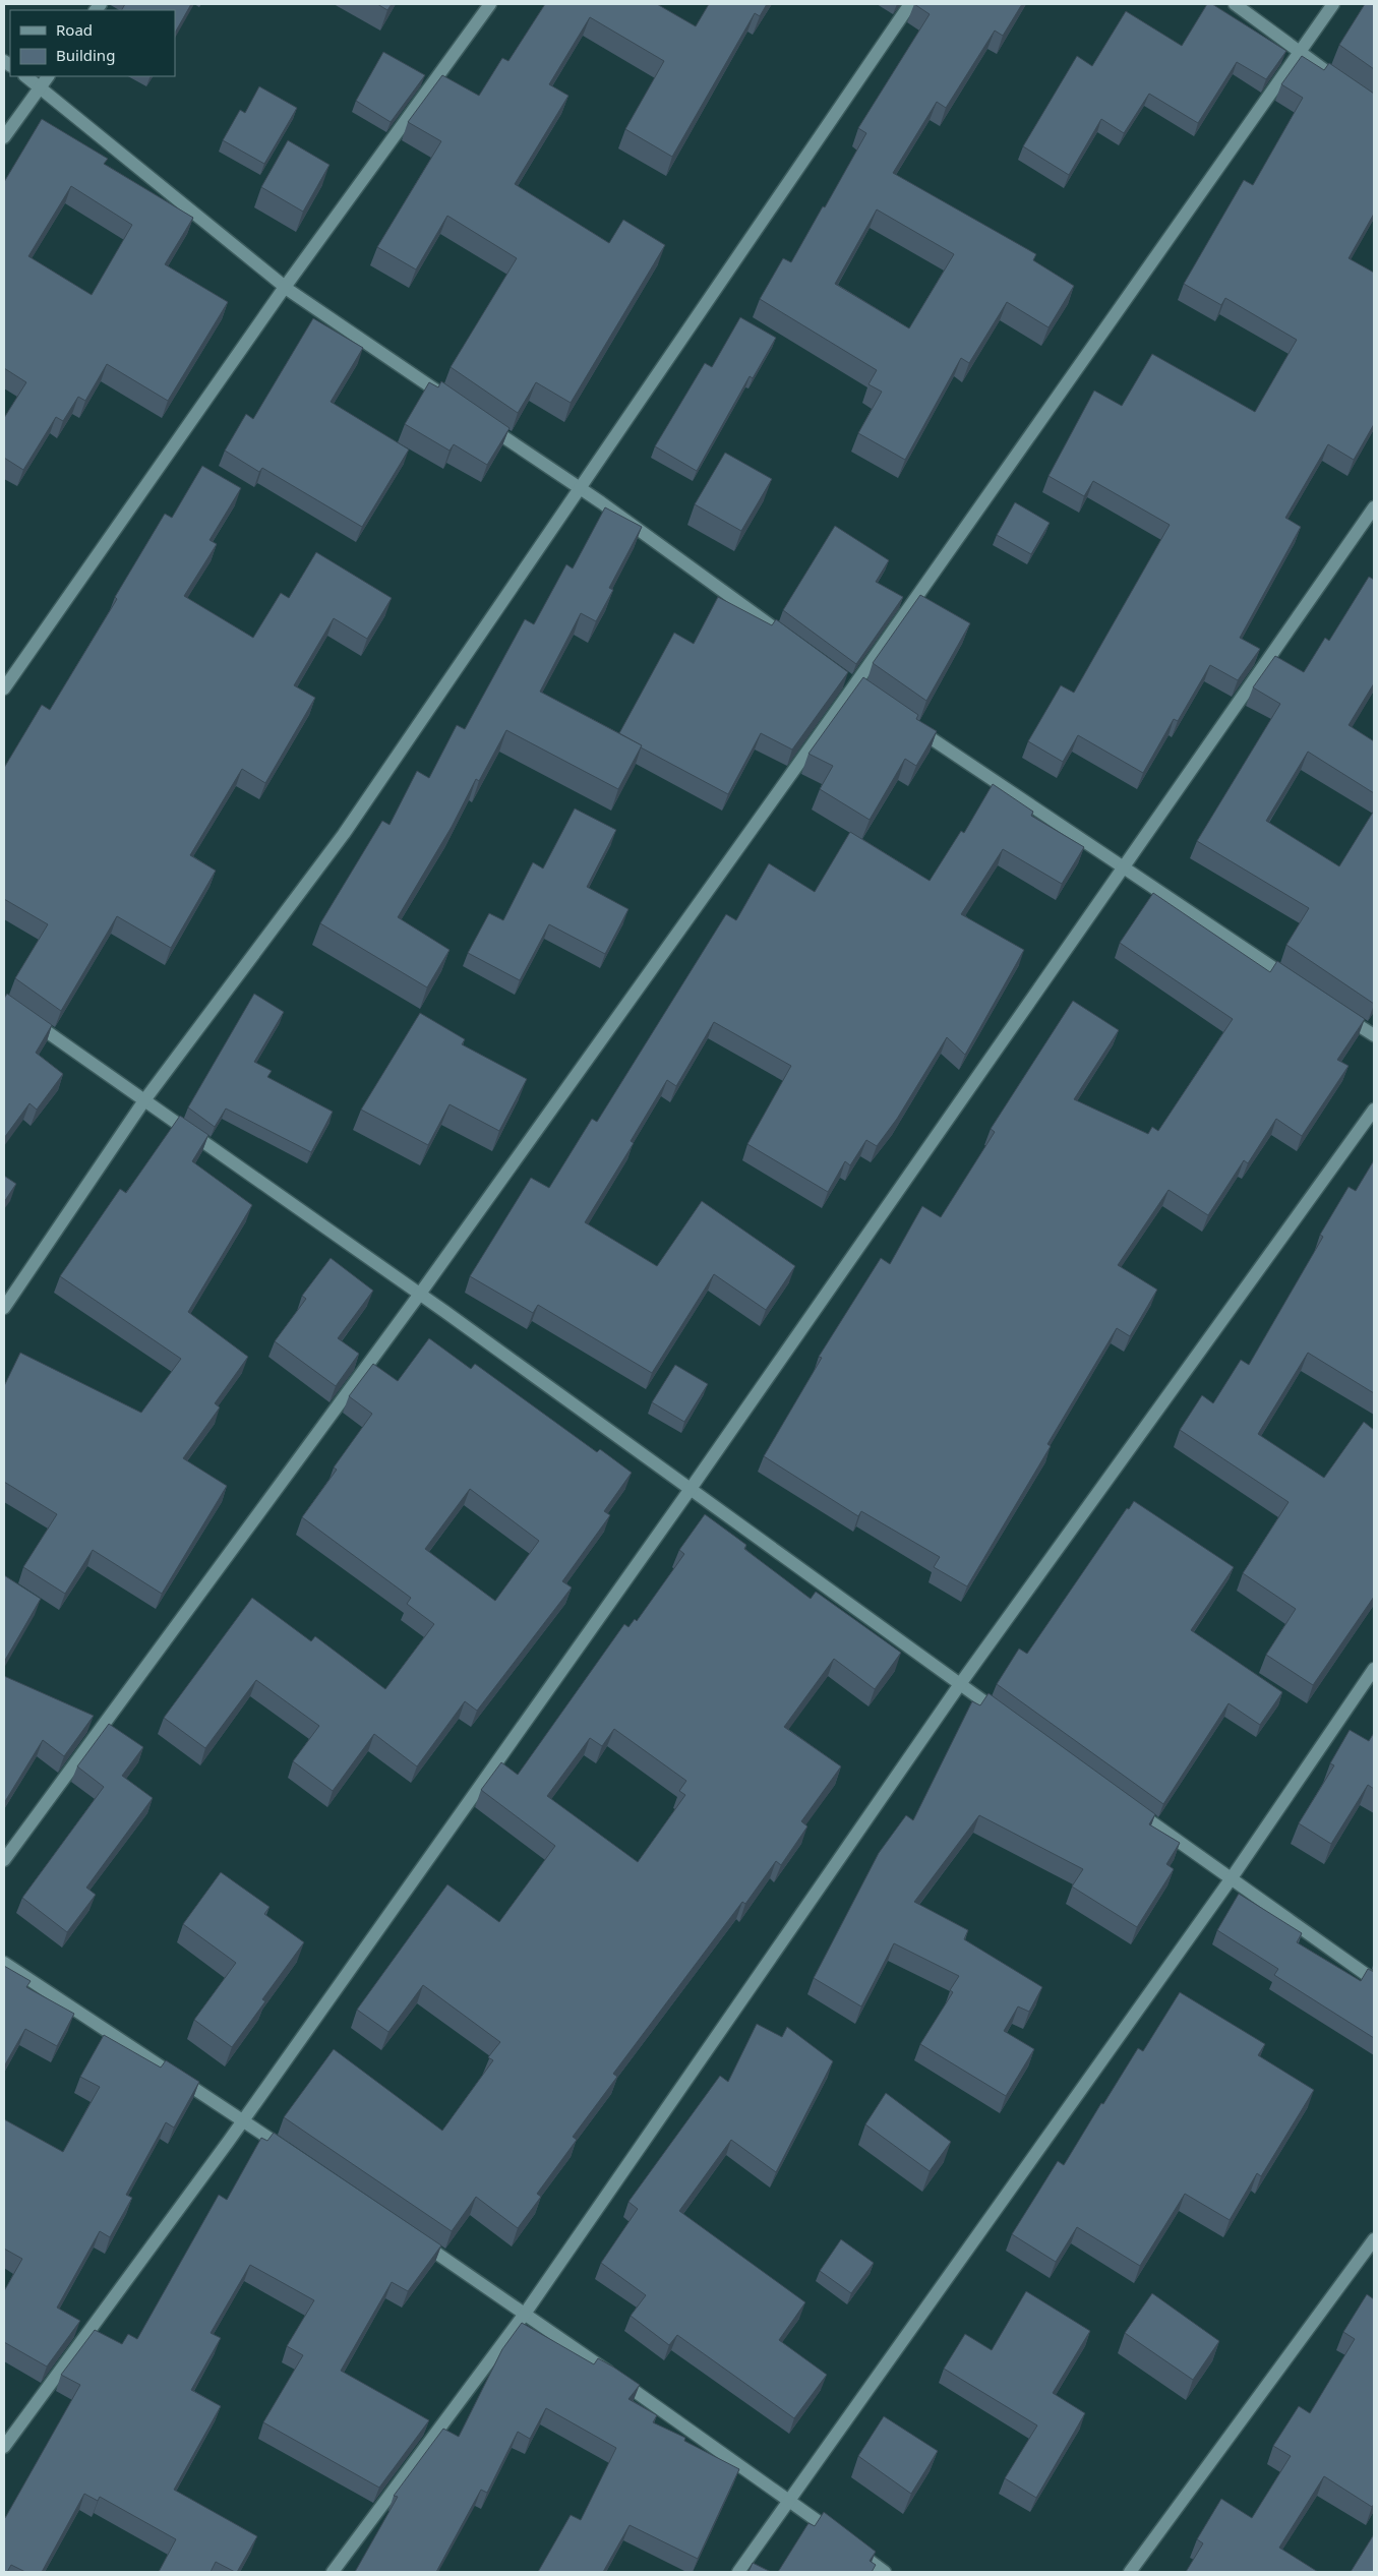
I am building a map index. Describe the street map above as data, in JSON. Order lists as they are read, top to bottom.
{
  "legend": ["Road", "Building"]
}
